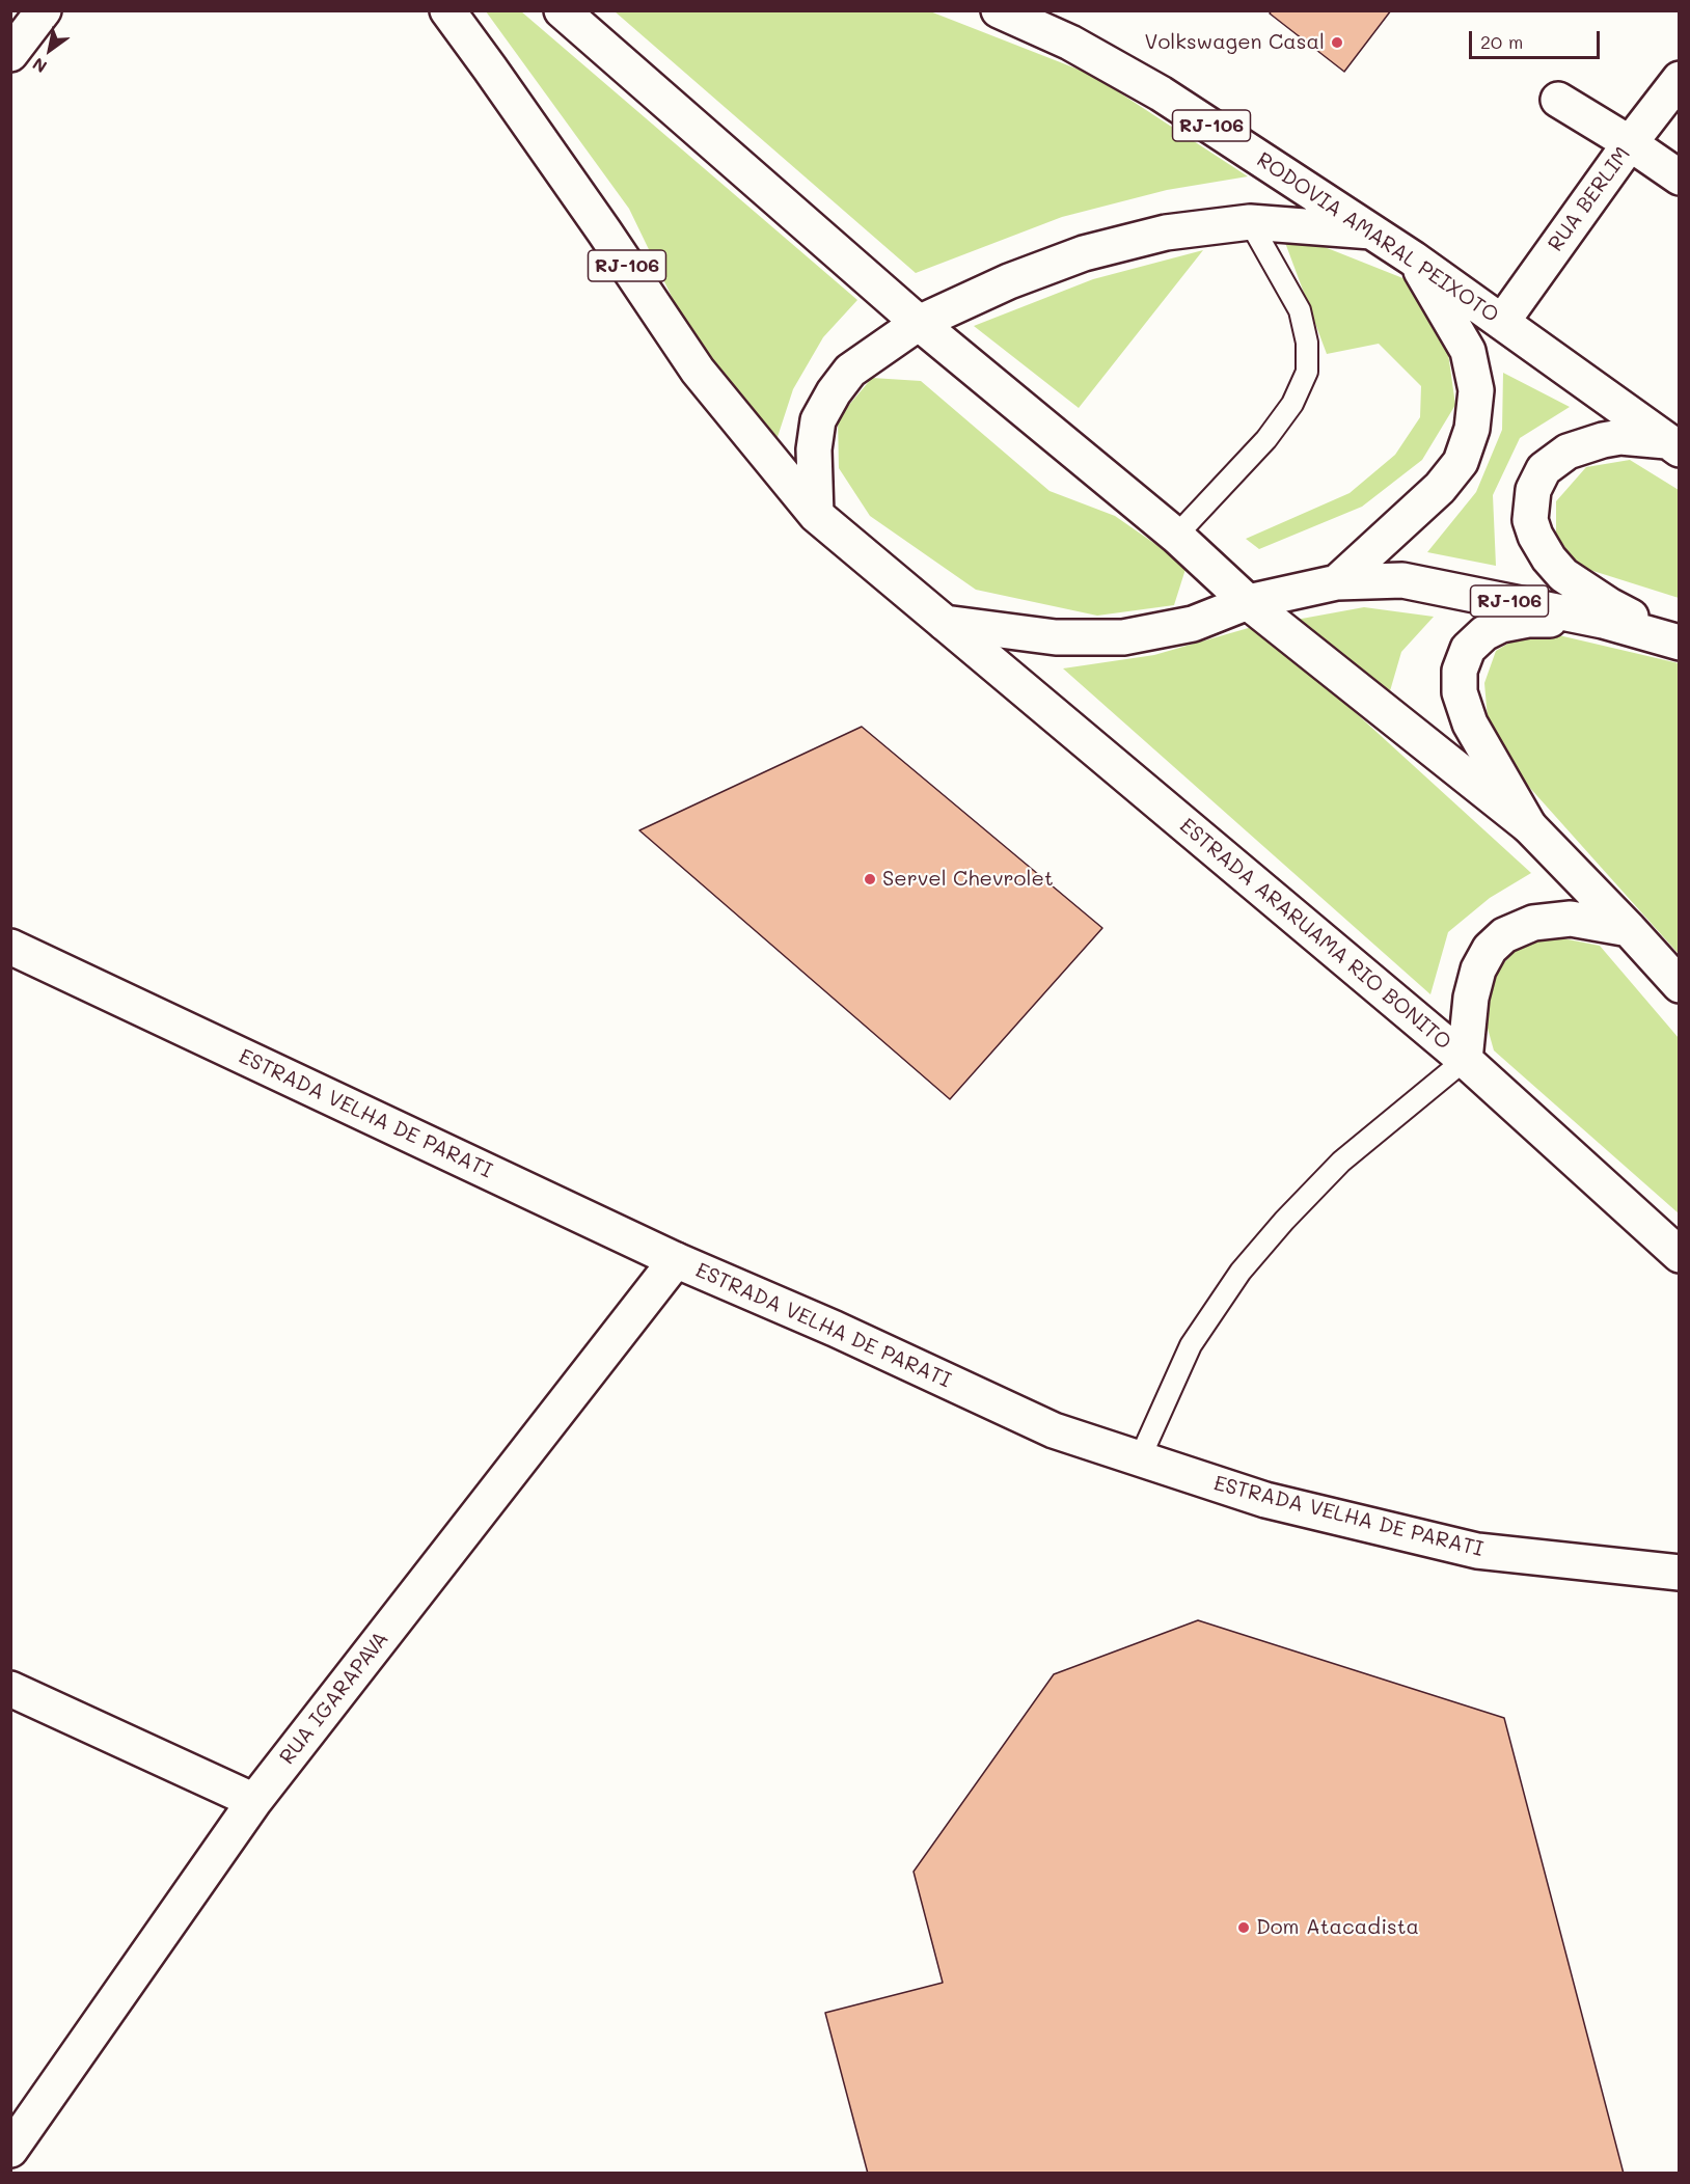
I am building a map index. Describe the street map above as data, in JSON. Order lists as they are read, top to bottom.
{
  "streets": {
    "main road": [
      "RJ-106",
      "RUA BERLIM",
      "RODOVIA AMARAL PEIXOTO",
      "ESTRADA ARARUAMA RIO BONITO",
      "ESTRADA VELHA DE PARATI",
      "RUA IGARAPAVA"
    ]
  },
  "crossings": [
    ["RJ-106", "ESTRADA ARARUAMA RIO BONITO"],
    ["RUA BERLIM", "RODOVIA AMARAL PEIXOTO"],
    ["ESTRADA VELHA DE PARATI", "RUA IGARAPAVA"]
  ],
  "places": ["Volkswagen Casal", "Servel Chevrolet", "Dom Atacadista"],
  "scale_bar": "20 m",
  "north": "bottom left"
}
